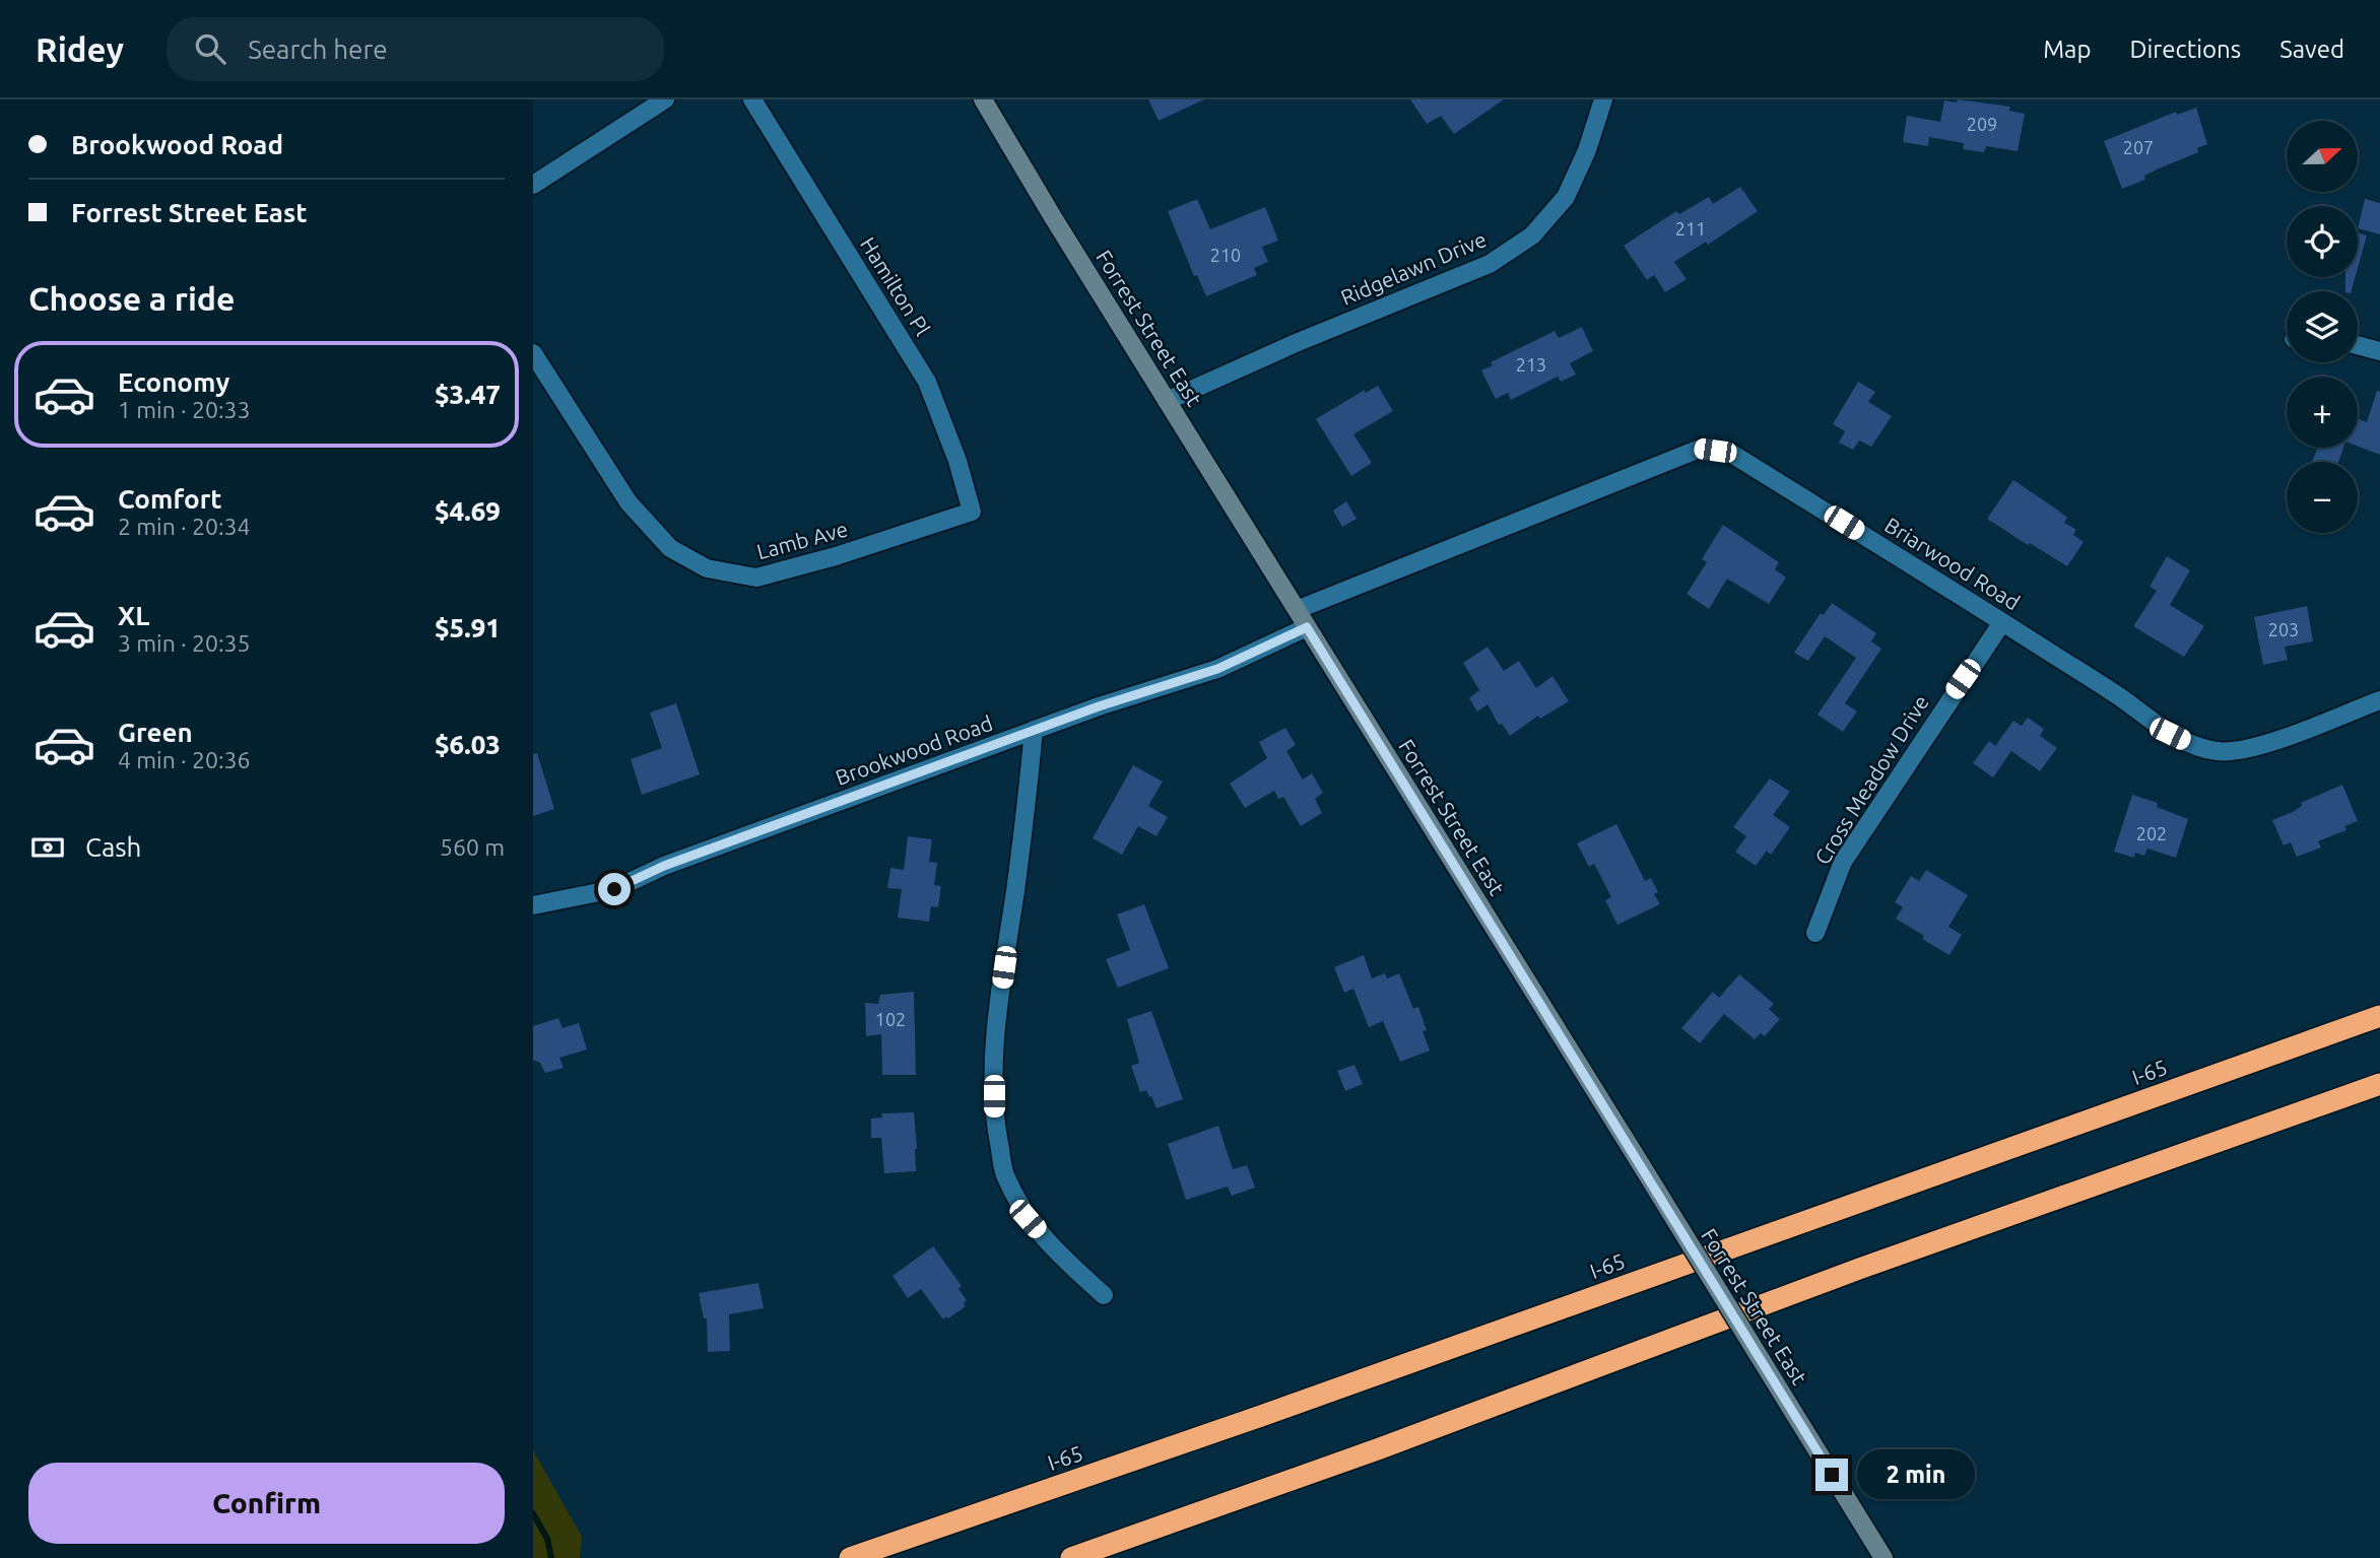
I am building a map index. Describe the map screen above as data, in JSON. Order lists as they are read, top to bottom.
{
  "streets": {
    "highway": ["I-65"],
    "street": [
      "Ridgelawn Drive",
      "Hamilton Pl",
      "Forrest Street East",
      "Lamb Ave",
      "Briarwood Road",
      "Brookwood Road",
      "Cross Meadow Drive"
    ]
  },
  "crossings": [
    ["Ridgelawn Drive", "Forrest Street East"],
    ["Hamilton Pl", "Lamb Ave"],
    ["Forrest Street East", "Briarwood Road"],
    ["Forrest Street East", "Brookwood Road"],
    ["Briarwood Road", "Cross Meadow Drive"]
  ],
  "house_numbers": [
    "209",
    "207",
    "211",
    "210",
    "213",
    "203",
    "202",
    "102"
  ],
  "north": "right",
  "page": {
    "header": "Ridey",
    "search": "Search here",
    "nav": ["Map", "Directions", "Saved"],
    "banner": ["Brookwood Road", "Forrest Street East"],
    "map_buttons": ["+", "−"],
    "heading": "Choose a ride",
    "list": [
      {
        "name": "Economy",
        "note": "1 min · 20:33",
        "value": "$3.47"
      },
      {
        "name": "Comfort",
        "note": "2 min · 20:34",
        "value": "$4.69"
      },
      {
        "name": "XL",
        "note": "3 min · 20:35",
        "value": "$5.91"
      },
      {
        "name": "Green",
        "note": "4 min · 20:36",
        "value": "$6.03"
      }
    ],
    "pay": ["Cash", "560 m"],
    "buttons": "Confirm",
    "bubble": "2 min"
  }
}
